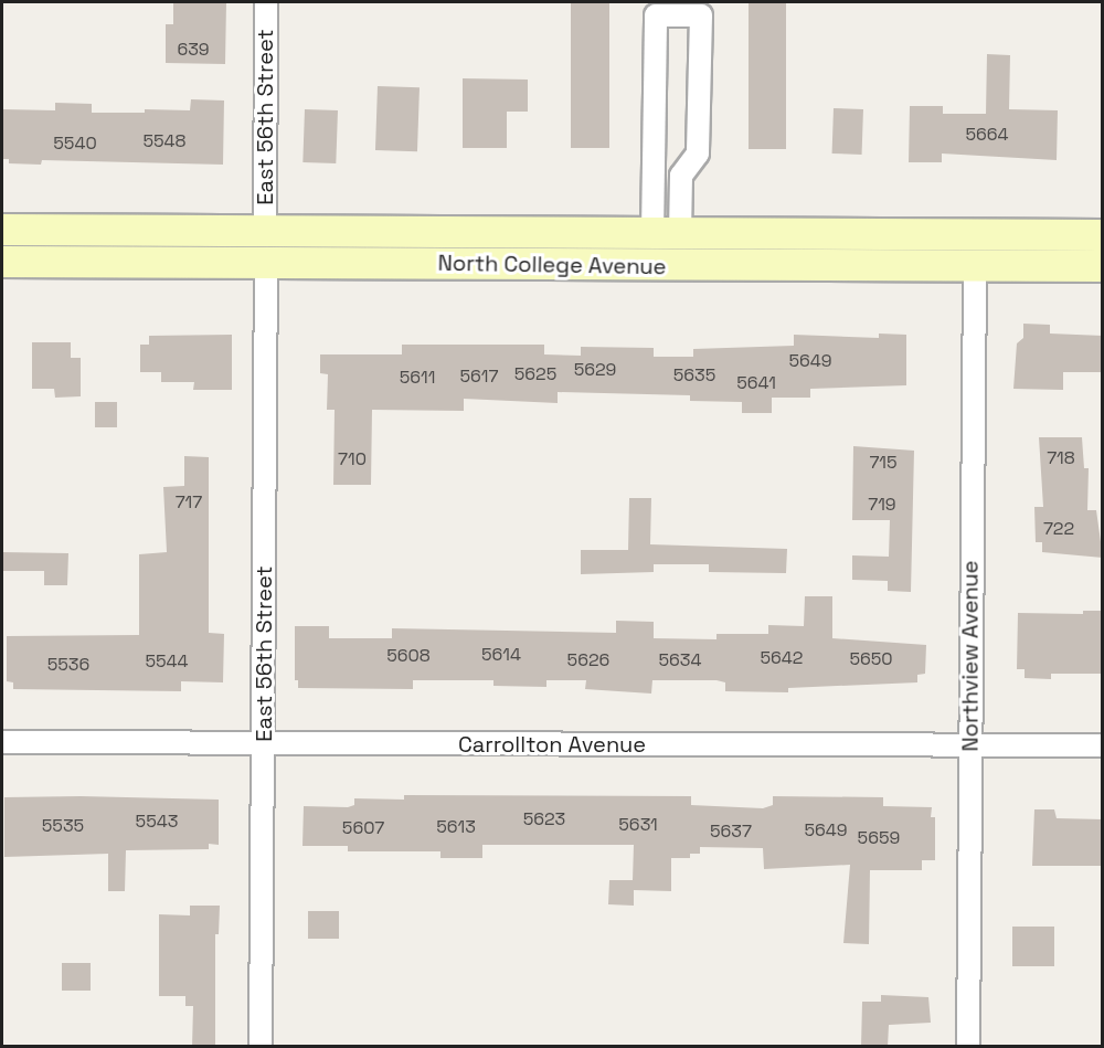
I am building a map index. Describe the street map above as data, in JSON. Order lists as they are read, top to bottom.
{
  "streets": {
    "main road": ["North College Avenue"],
    "street": ["East 56th Street", "Northview Avenue", "Carrollton Avenue"]
  },
  "crossings": [
    ["East 56th Street", "North College Avenue"],
    ["East 56th Street", "Carrollton Avenue"],
    ["North College Avenue", "Northview Avenue"],
    ["Northview Avenue", "Carrollton Avenue"]
  ],
  "house_numbers": [
    "639",
    "5664",
    "5548",
    "5540",
    "5649",
    "5629",
    "5625",
    "5635",
    "5617",
    "5611",
    "5641",
    "718",
    "710",
    "715",
    "717",
    "719",
    "722",
    "5614",
    "5608",
    "5642",
    "5650",
    "5626",
    "5634",
    "5544",
    "5536",
    "5623",
    "5543",
    "5631",
    "5535",
    "5613",
    "5607",
    "5649",
    "5637",
    "5659"
  ]
}
